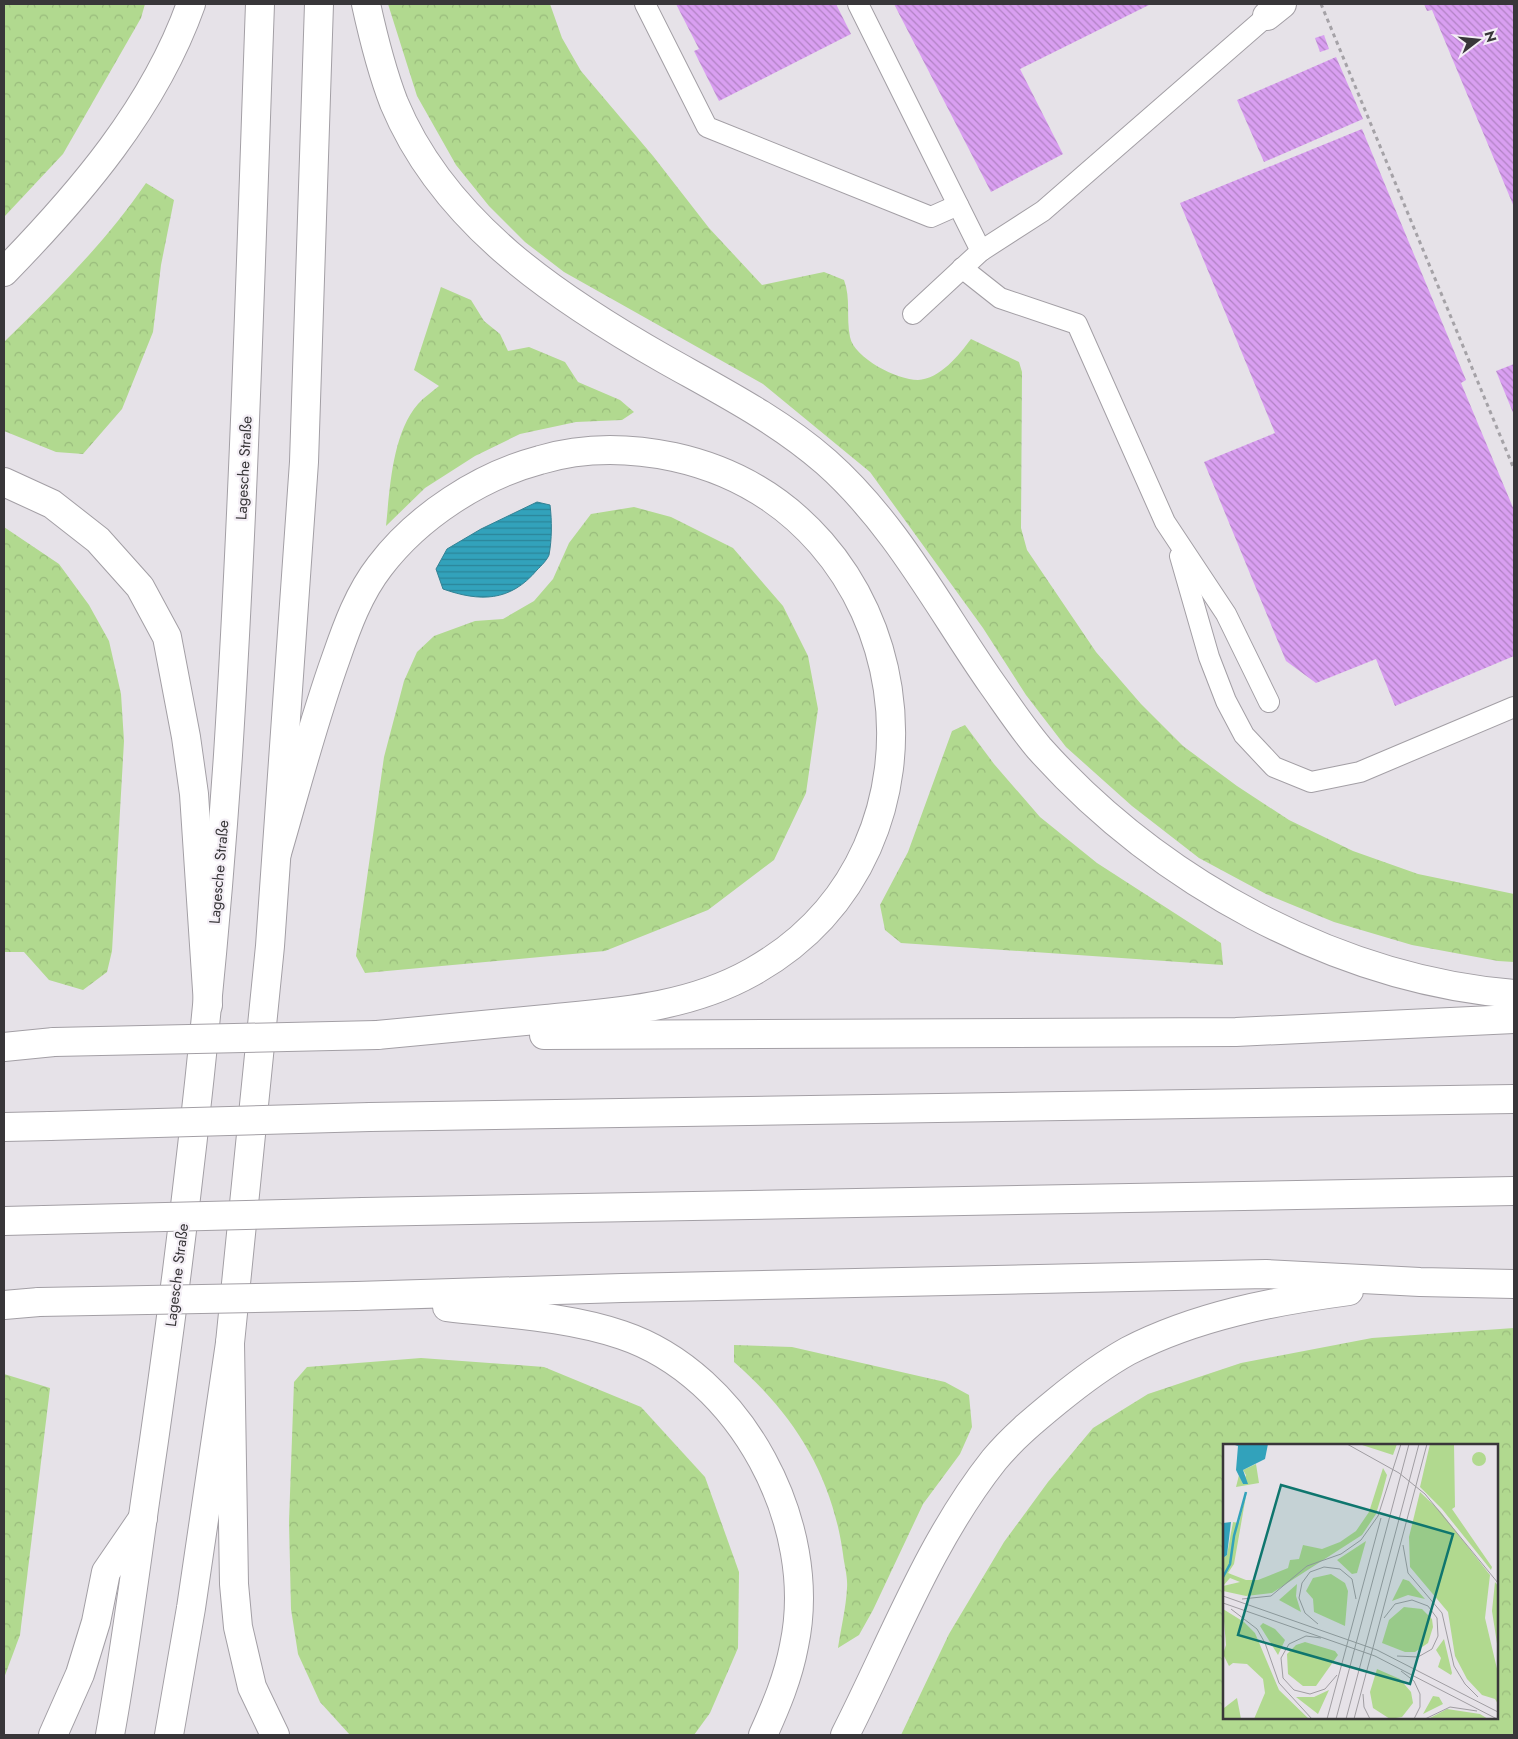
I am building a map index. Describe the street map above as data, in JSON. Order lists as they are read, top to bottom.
{
  "streets": {
    "highway": ["Lagesche Straße"]
  },
  "north": "right"
}
